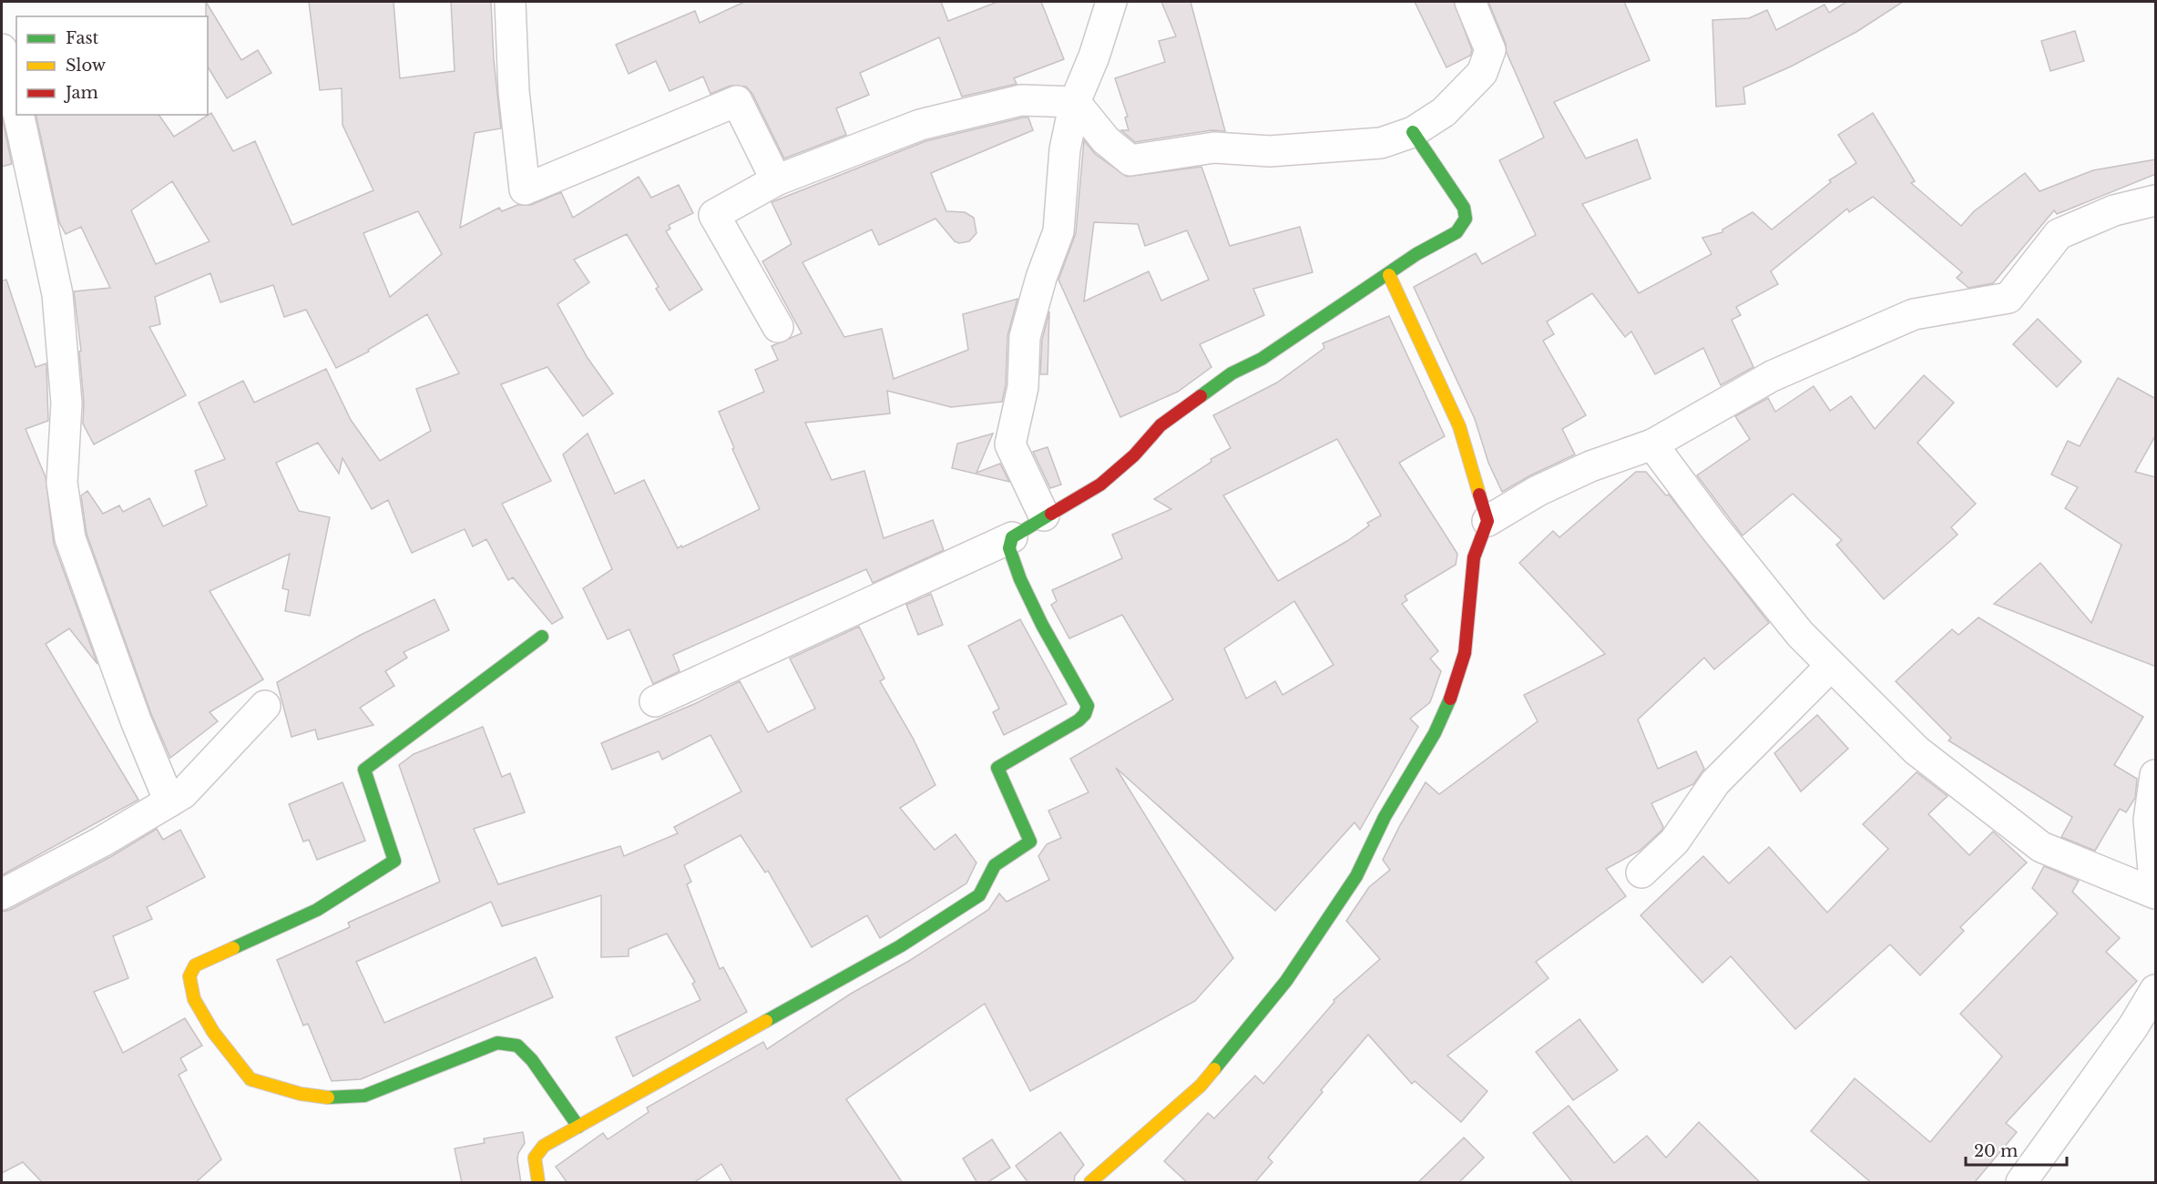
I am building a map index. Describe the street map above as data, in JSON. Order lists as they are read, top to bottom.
{
  "legend": ["Fast", "Slow", "Jam"],
  "scale_bar": "20 m"
}
